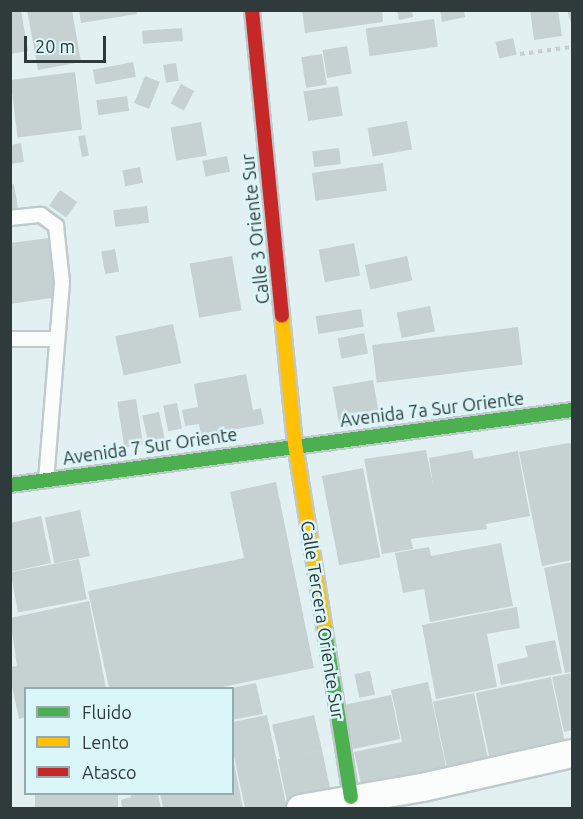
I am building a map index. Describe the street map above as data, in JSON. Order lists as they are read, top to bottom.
{
  "streets": {
    "main road": [
      "Calle 3 Oriente Sur",
      "Avenida 7a Sur Oriente",
      "Avenida 7 Sur Oriente",
      "Calle Tercera Oriente Sur"
    ]
  },
  "crossings": [
    ["Calle 3 Oriente Sur", "Avenida 7a Sur Oriente"],
    ["Calle 3 Oriente Sur", "Avenida 7 Sur Oriente"],
    ["Calle 3 Oriente Sur", "Calle Tercera Oriente Sur"],
    ["Avenida 7a Sur Oriente", "Avenida 7 Sur Oriente"],
    ["Avenida 7a Sur Oriente", "Calle Tercera Oriente Sur"],
    ["Avenida 7 Sur Oriente", "Calle Tercera Oriente Sur"]
  ],
  "legend": ["Fluido", "Lento", "Atasco"],
  "scale_bar": "20 m"
}
